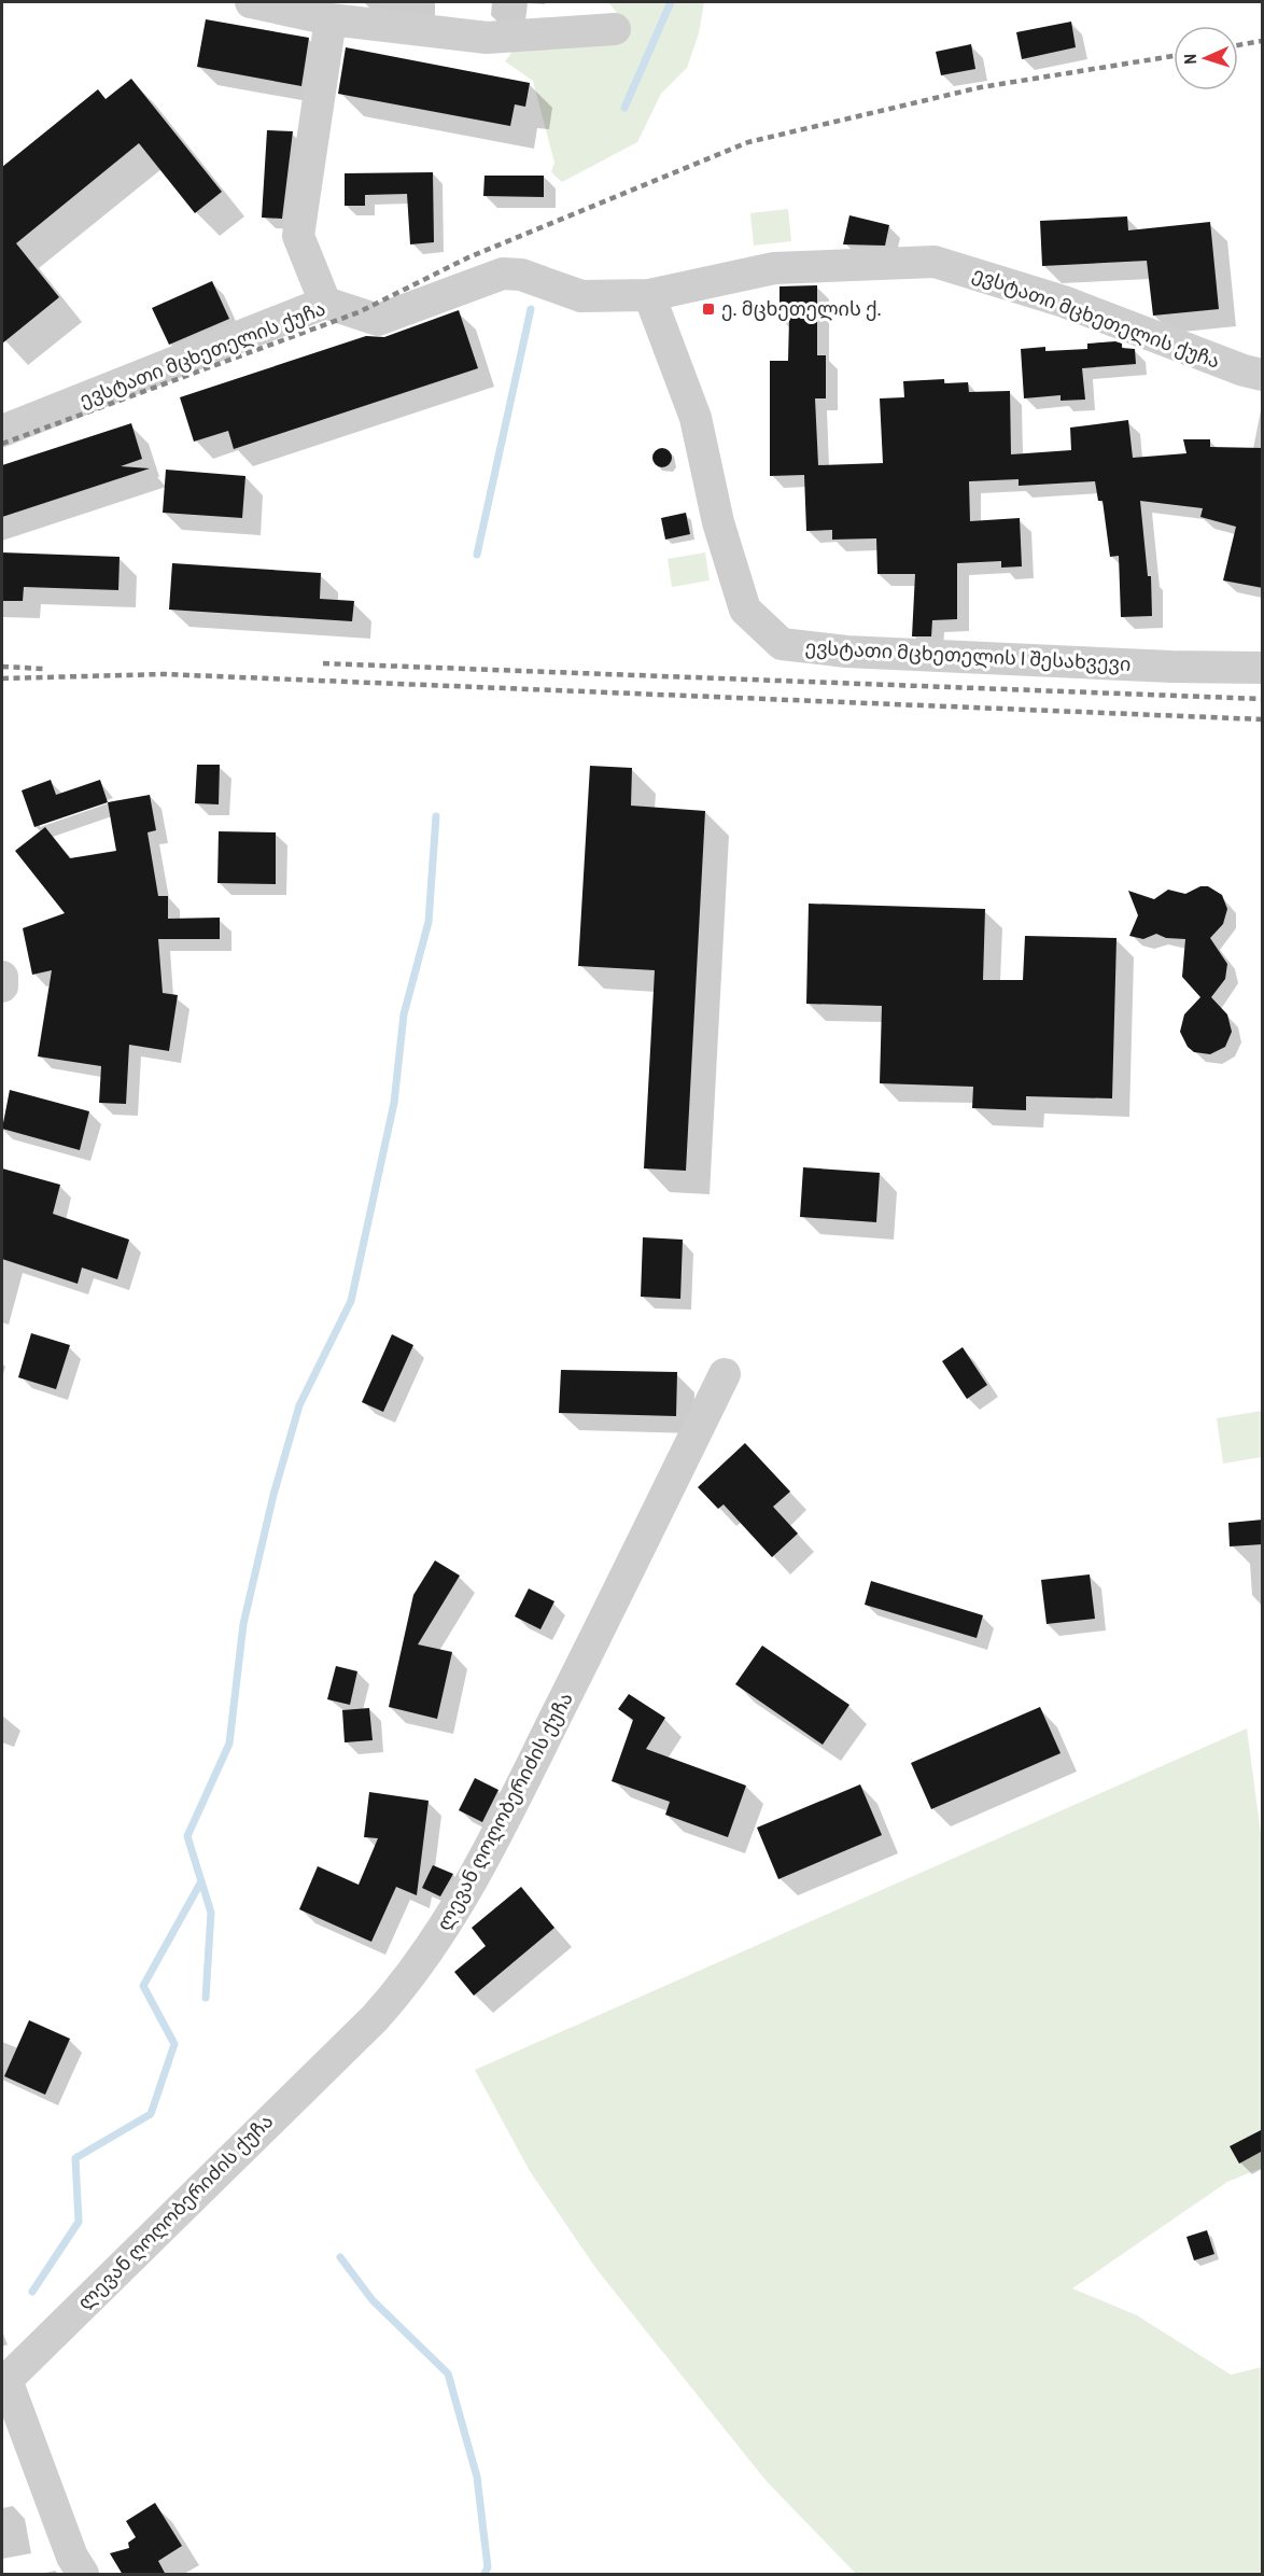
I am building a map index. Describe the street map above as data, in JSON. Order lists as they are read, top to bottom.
{
  "streets": {
    "street": ["ევსტათი მცხეთელის ქუჩა", "ევსტათი მცხეთელის I შესახვევი", "ლევან ღოღობერიძის ქუჩა"]
  },
  "crossings": [
    ["ევსტათი მცხეთელის ქუჩა", "ევსტათი მცხეთელის I შესახვევი"]
  ],
  "places": {
    "transit": ["ე. მცხეთელის ქ."]
  },
  "north": "left"
}
